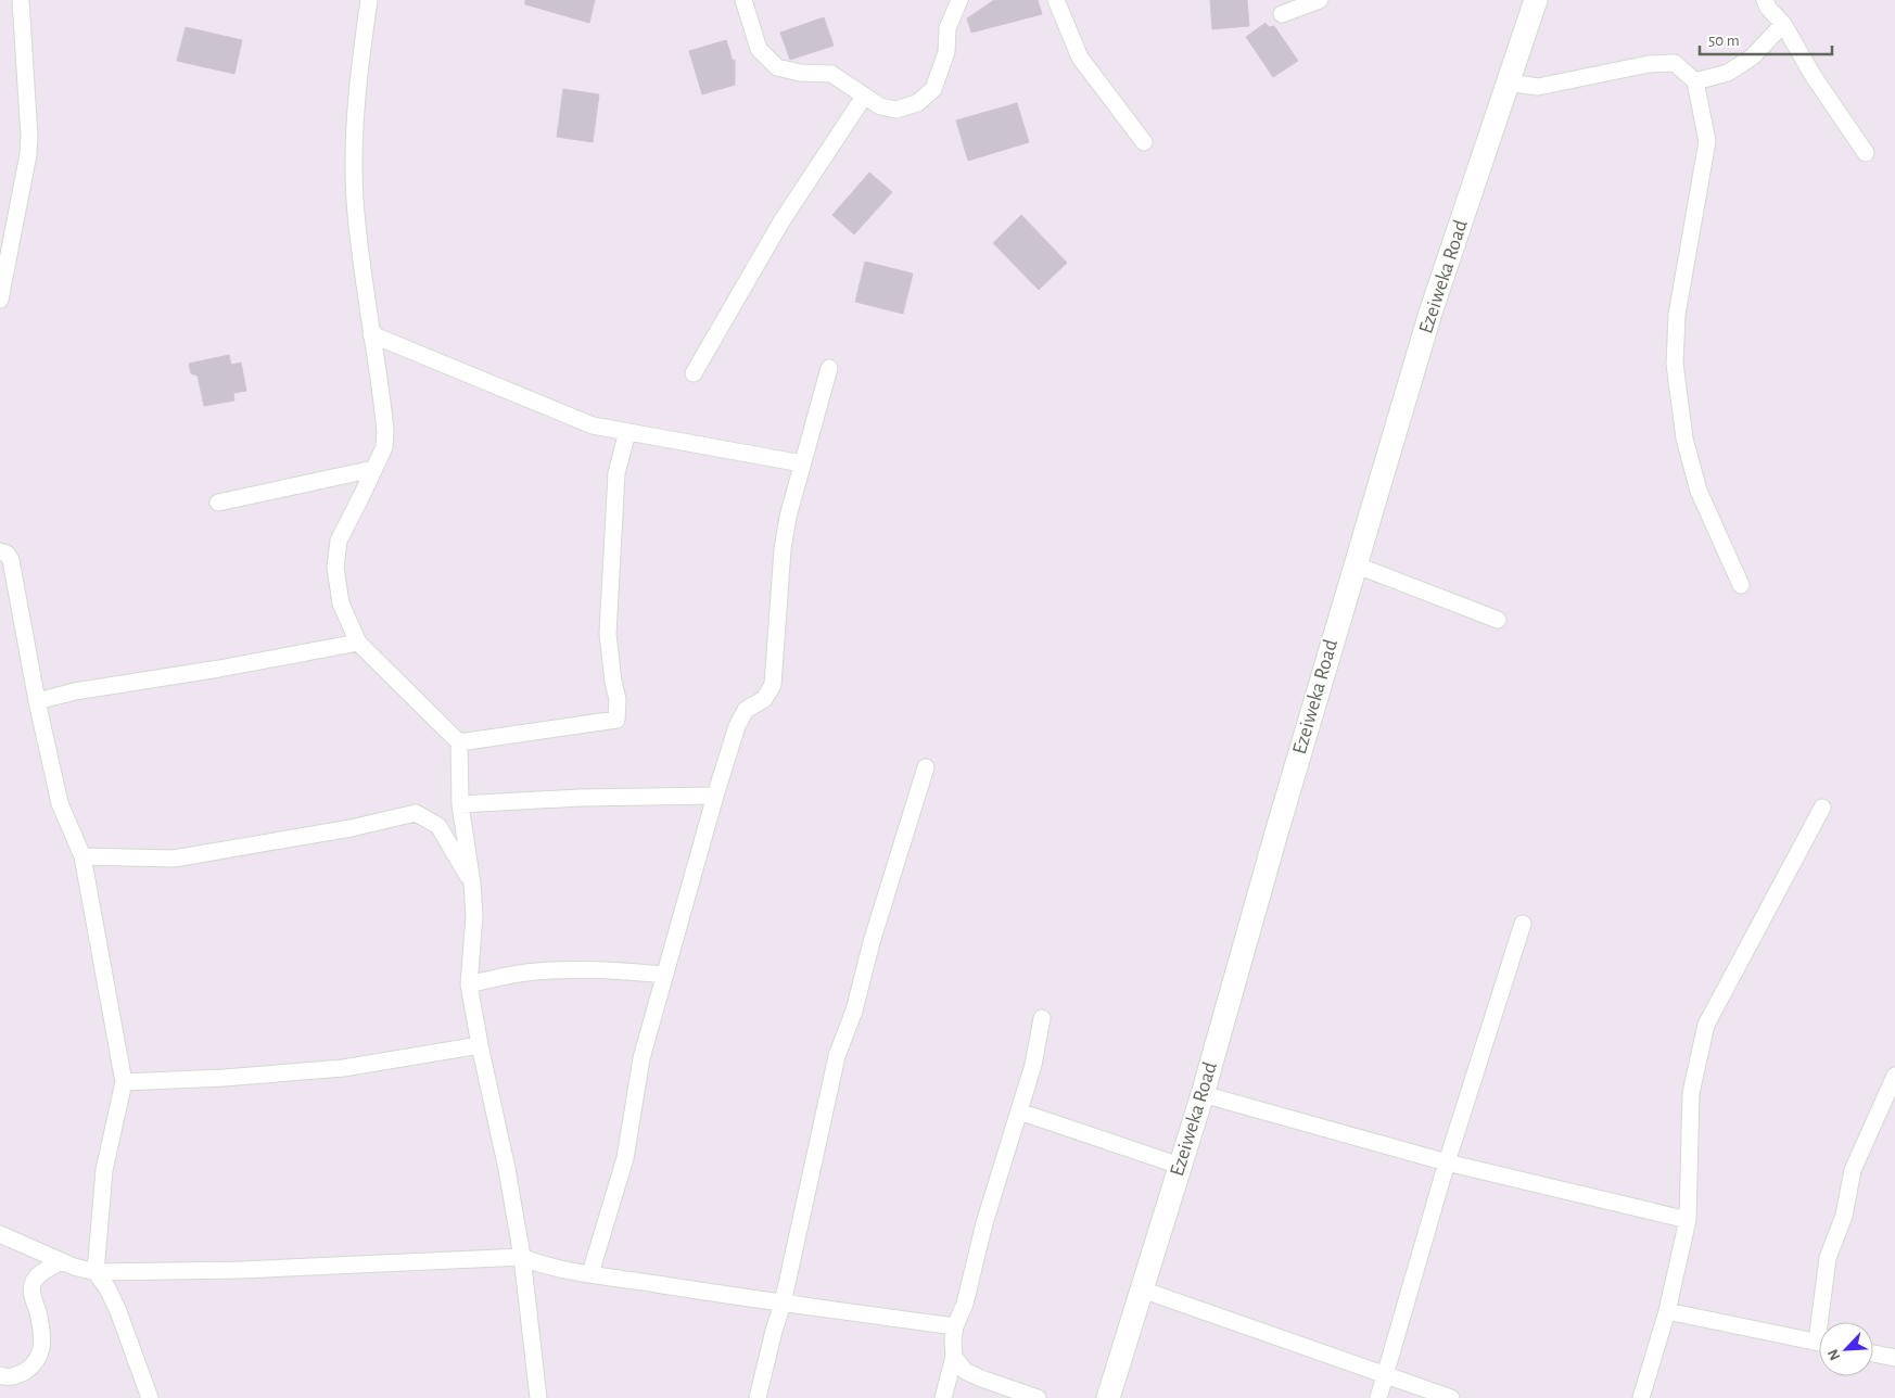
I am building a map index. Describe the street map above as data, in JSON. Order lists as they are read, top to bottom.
{
  "streets": {
    "main road": ["Ezeiweka Road"]
  },
  "scale_bar": "50 m",
  "north": "bottom left"
}
